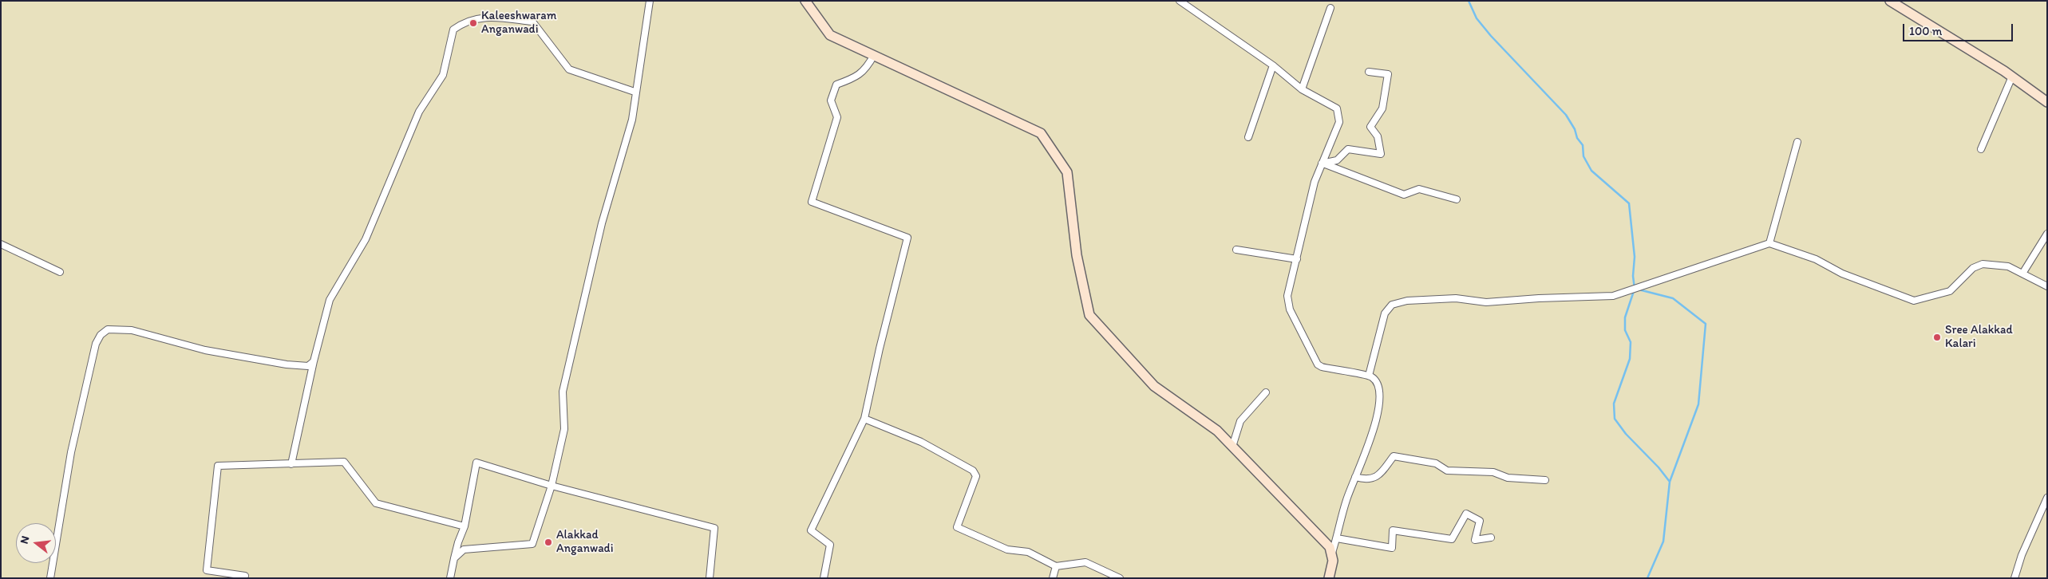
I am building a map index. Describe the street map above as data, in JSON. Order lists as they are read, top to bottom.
{
  "places": ["Kaleeshwaram Anganwadi", "Sree Alakkad Kalari", "Alakkad Anganwadi"],
  "scale_bar": "100 m",
  "north": "left"
}
